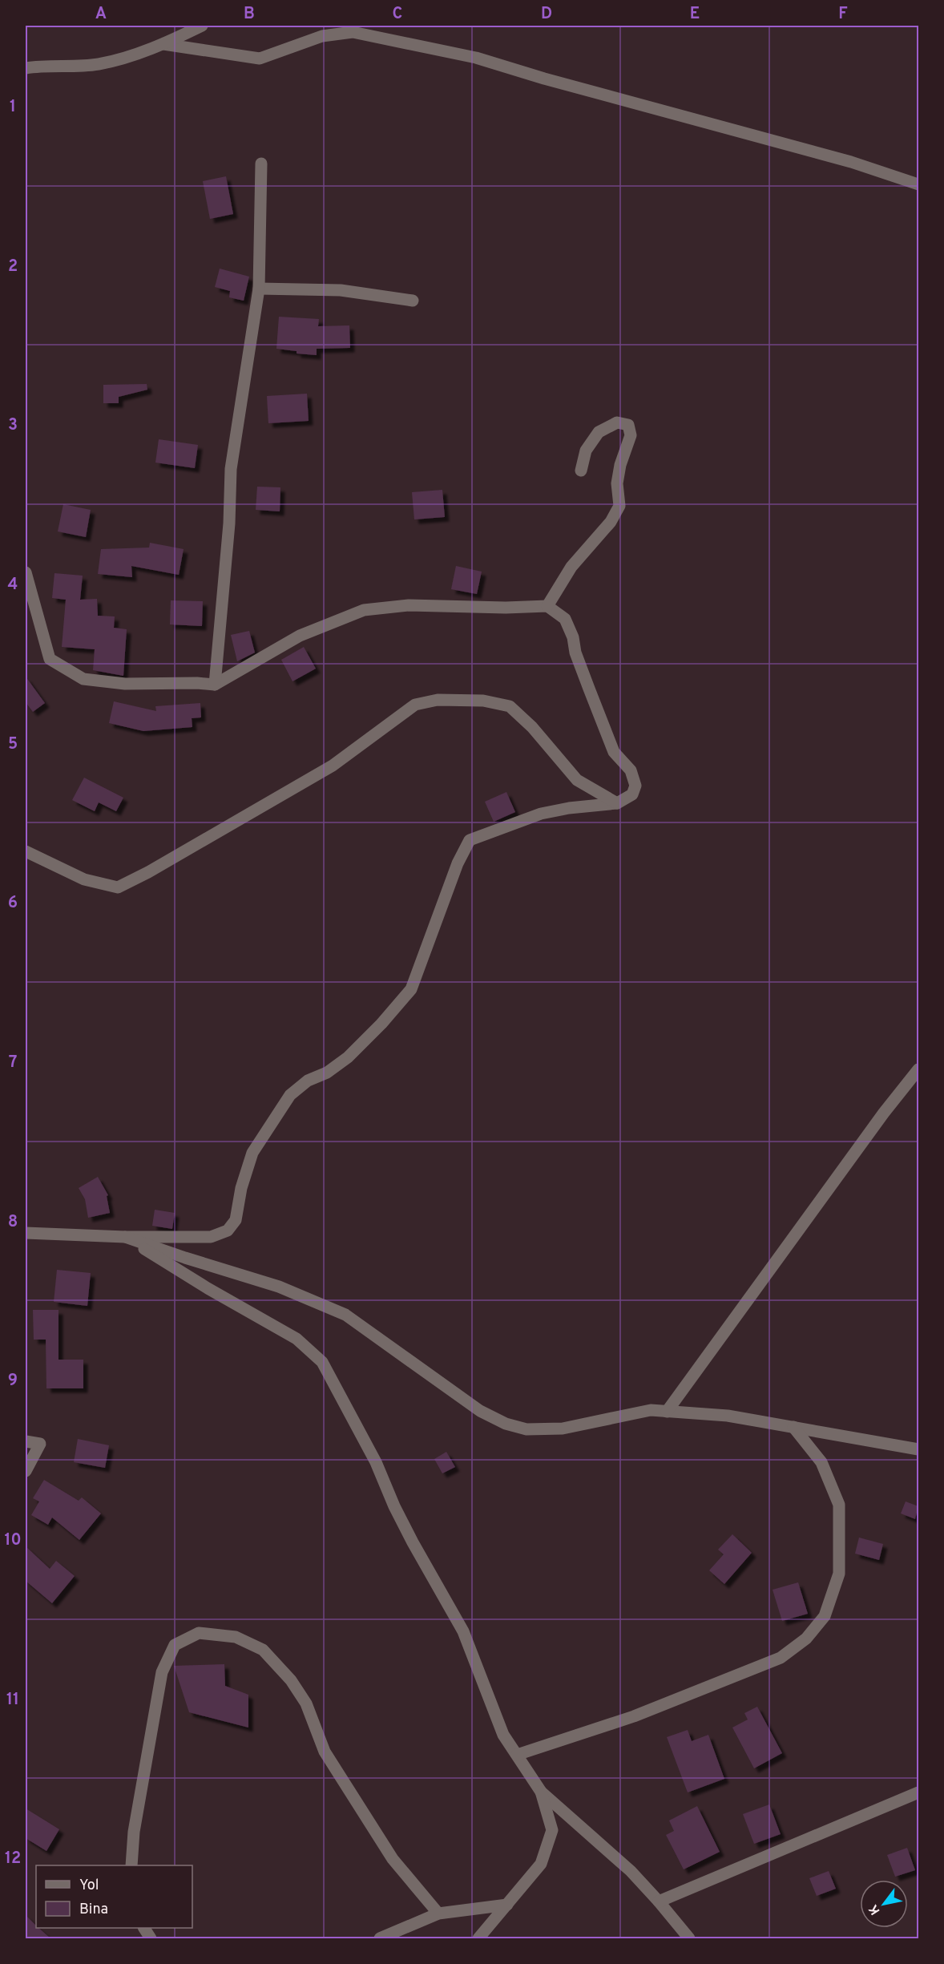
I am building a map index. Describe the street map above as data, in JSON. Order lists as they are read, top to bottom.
{
  "legend": ["Yol", "Bina"],
  "north": "bottom left",
  "grid": {
    "columns": [
      "A",
      "B",
      "C",
      "D",
      "E",
      "F"
    ],
    "rows": [
      "1",
      "2",
      "3",
      "4",
      "5",
      "6",
      "7",
      "8",
      "9",
      "10",
      "11",
      "12"
    ]
  }
}
